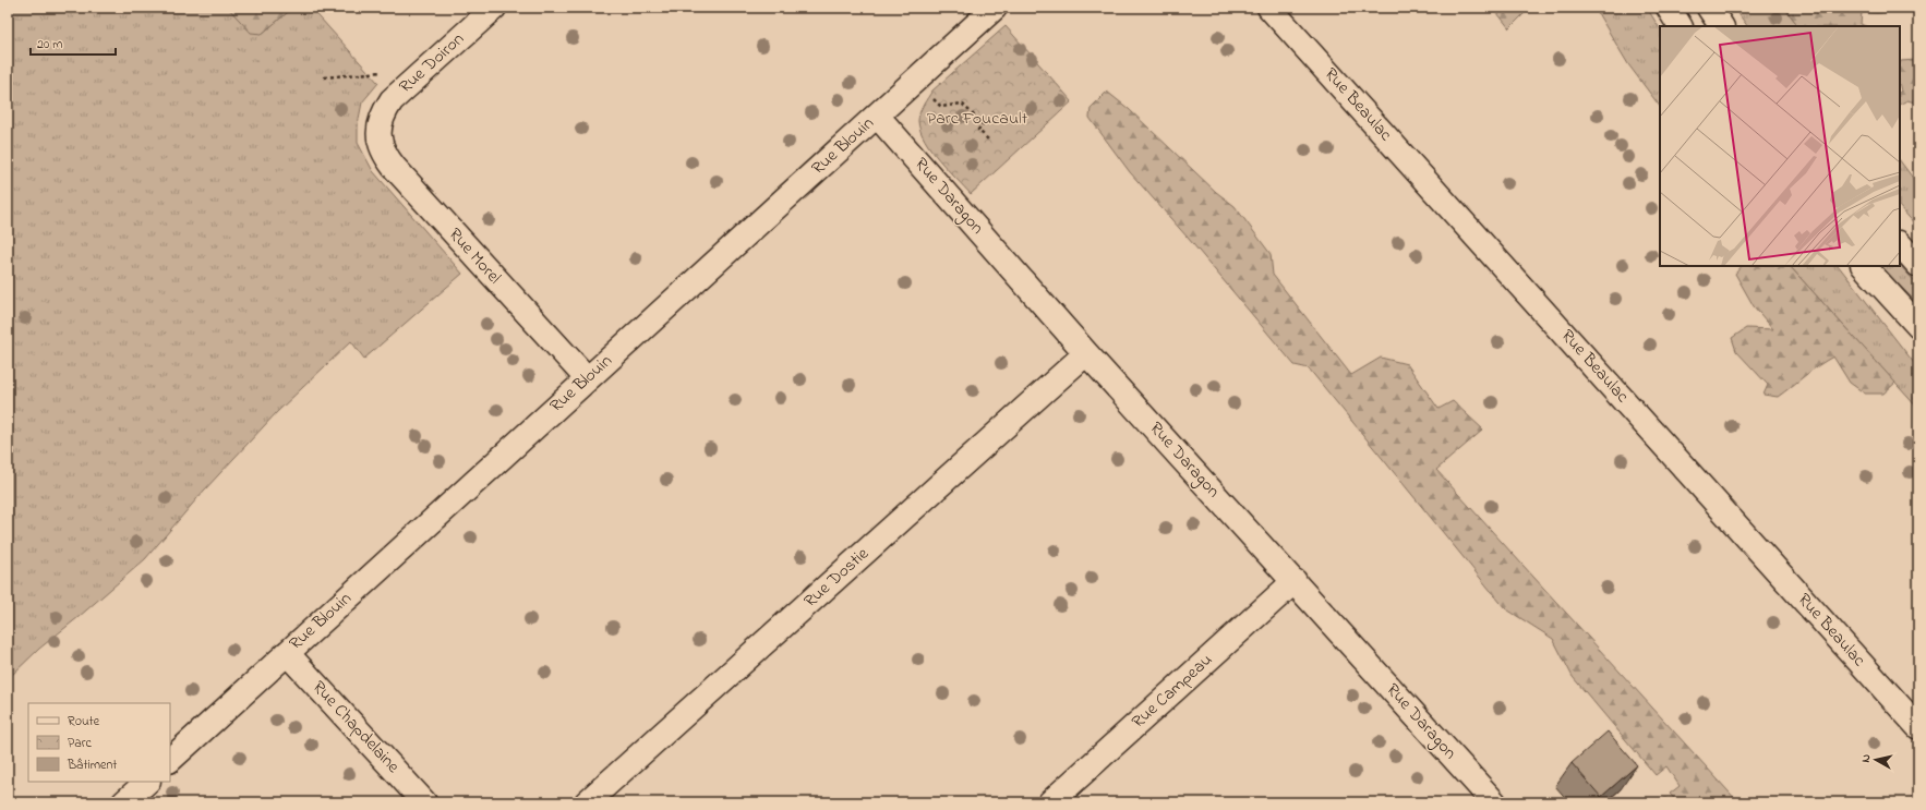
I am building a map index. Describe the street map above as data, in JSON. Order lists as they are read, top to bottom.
{
  "streets": {
    "street": [
      "Rue Doiron",
      "Rue Beaulac",
      "Rue Blouin",
      "Rue Daragon",
      "Rue Morel",
      "Rue Dostie",
      "Rue Campeau",
      "Rue Chapdelaine"
    ]
  },
  "crossings": [
    ["Rue Doiron", "Rue Morel"],
    ["Rue Blouin", "Rue Daragon"],
    ["Rue Blouin", "Rue Morel"],
    ["Rue Blouin", "Rue Chapdelaine"],
    ["Rue Daragon", "Rue Dostie"],
    ["Rue Daragon", "Rue Campeau"]
  ],
  "parks": ["Parc Foucault"],
  "legend": ["Route", "Parc", "Bâtiment"],
  "scale_bar": "20 m",
  "north": "left"
}
